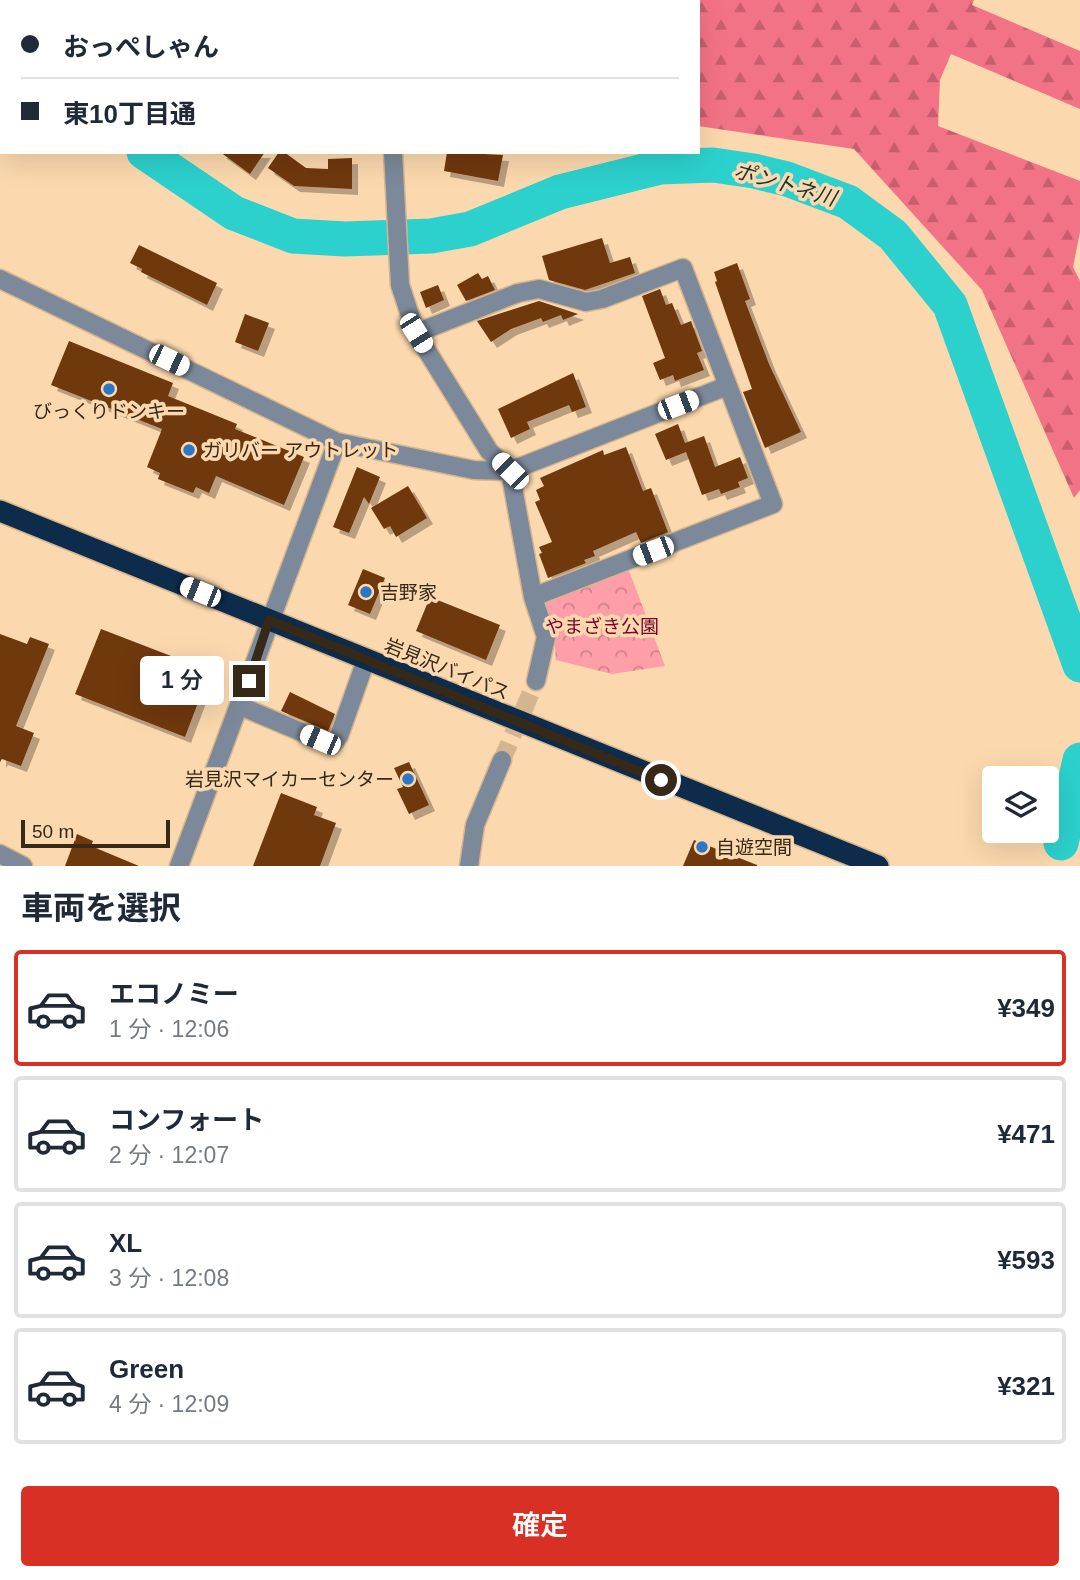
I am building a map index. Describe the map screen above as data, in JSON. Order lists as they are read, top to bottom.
{
  "streets": {
    "highway": ["岩見沢バイパス"]
  },
  "water": ["ポントネ川"],
  "parks": ["やまざき公園"],
  "places": [
    "びっくりドンキー",
    "ガリバー アウトレット",
    "吉野家",
    "岩見沢マイカーセンター",
    "自遊空間"
  ],
  "scale_bar": "50 m",
  "page": {
    "banner": ["おっぺしゃん", "東10丁目通"],
    "bubble": "1 分",
    "scale": "50 m",
    "heading": "車両を選択",
    "list": [
      {
        "name": "エコノミー",
        "note": "1 分 · 12:06",
        "value": "¥349"
      },
      {
        "name": "コンフォート",
        "note": "2 分 · 12:07",
        "value": "¥471"
      },
      {
        "name": "XL",
        "note": "3 分 · 12:08",
        "value": "¥593"
      },
      {
        "name": "Green",
        "note": "4 分 · 12:09",
        "value": "¥321"
      }
    ],
    "buttons": "確定"
  }
}
